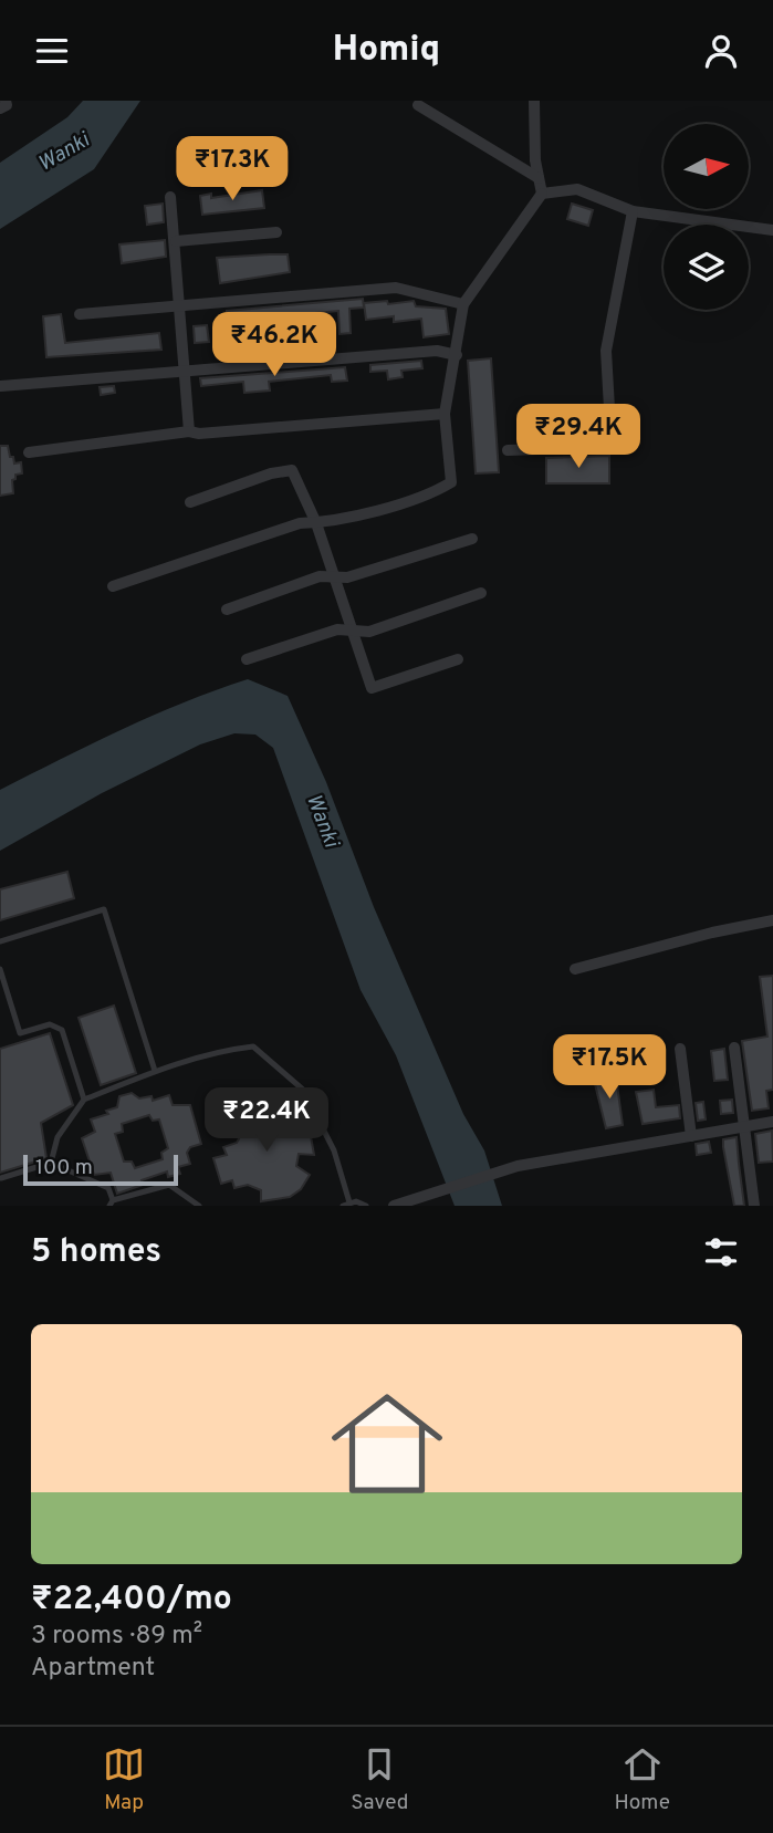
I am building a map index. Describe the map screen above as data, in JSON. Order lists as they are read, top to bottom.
{
  "water": ["Wanki"],
  "scale_bar": "100 m",
  "north": "right",
  "page": {
    "header": "Homiq",
    "price": [
      "₹17.3K",
      "₹46.2K",
      "₹29.4K",
      "₹17.5K",
      "₹22.4K"
    ],
    "scale": "100 m",
    "heading": "5 homes",
    "list": [
      {
        "name": "₹22,400/mo",
        "note": "3 rooms · 89 m² · Apartment"
      }
    ],
    "tabs": ["Map", "Saved", "Home"]
  }
}
